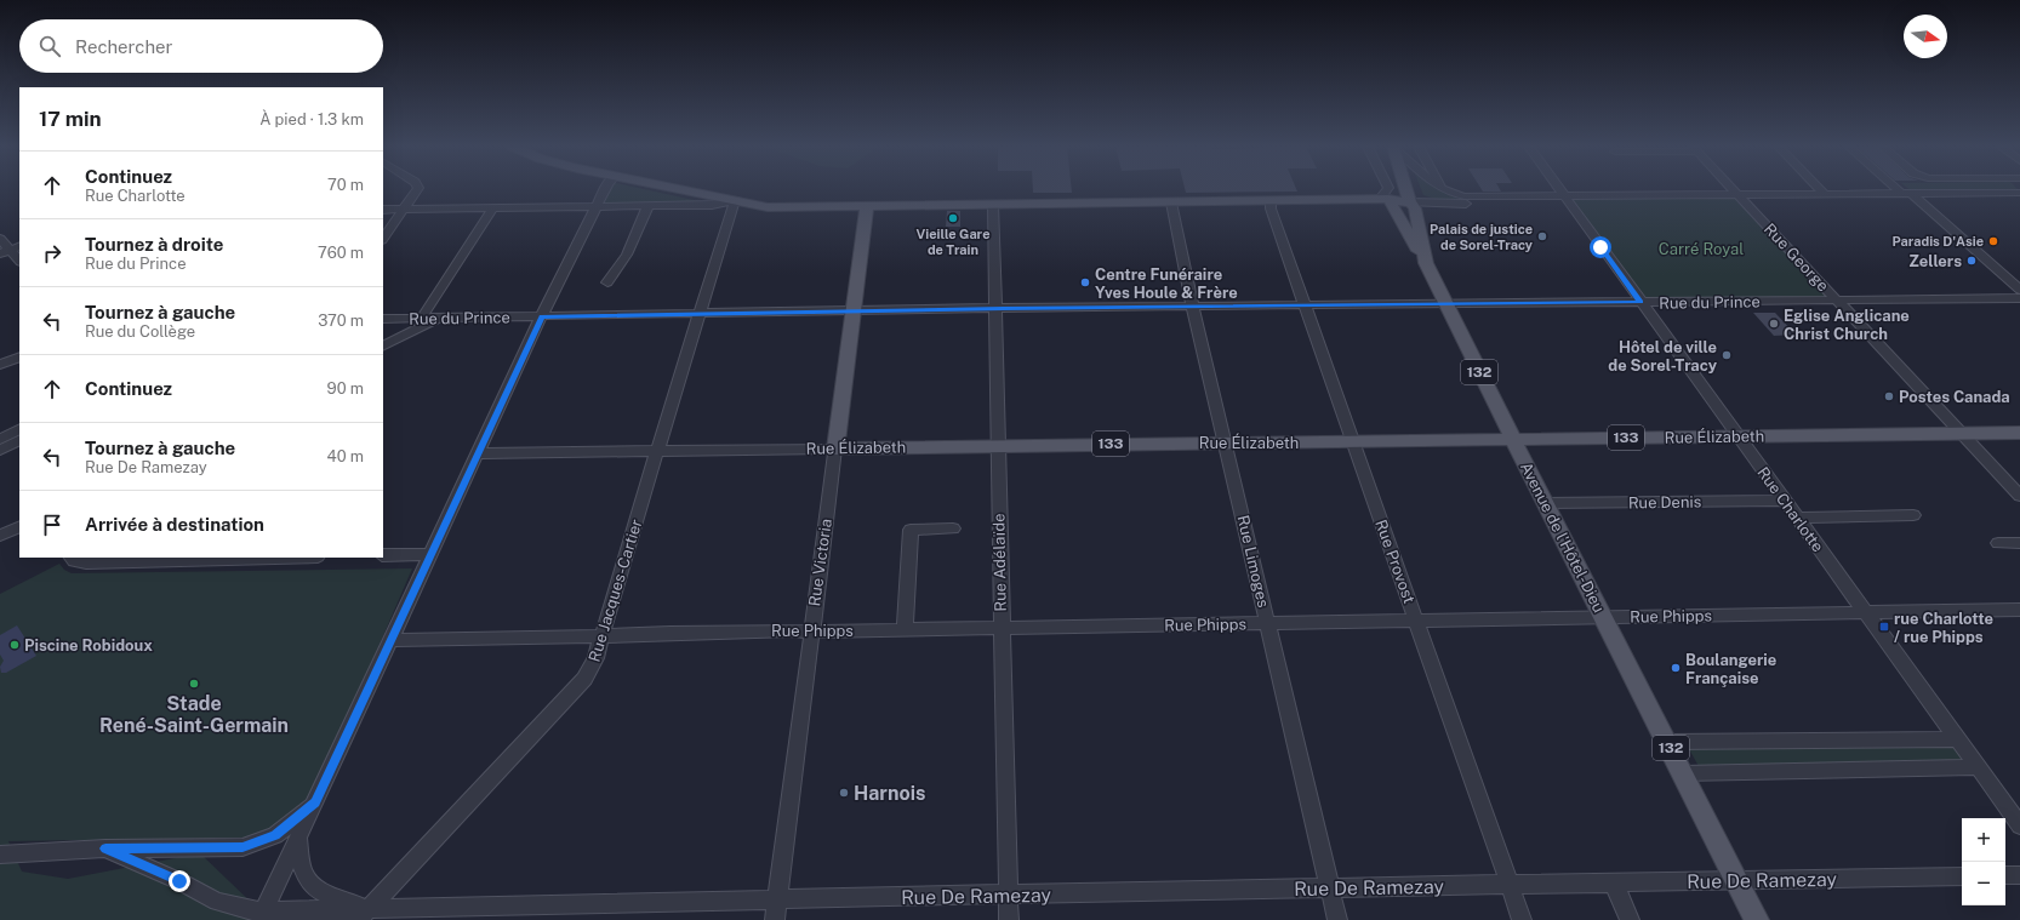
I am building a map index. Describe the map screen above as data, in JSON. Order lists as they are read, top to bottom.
{
  "streets": {
    "main road": [
      "132",
      "Rue Élizabeth",
      "133",
      "Avenue de l'Hôtel-Dieu",
      "Rue Victoria"
    ],
    "street": [
      "Rue George",
      "Rue du Prince",
      "Rue Denis",
      "Rue Charlotte",
      "Rue Limoges",
      "Rue Provost",
      "Rue Adélaïde",
      "Rue Jacques-Cartier",
      "Rue Phipps",
      "Rue De Ramezay"
    ]
  },
  "crossings": [
    ["Rue George", "Rue du Prince"],
    ["Rue George", "Rue Élizabeth"],
    ["Rue du Prince", "Rue Charlotte"],
    ["Rue du Prince", "Avenue de l'Hôtel-Dieu"],
    ["Rue du Prince", "Rue Limoges"],
    ["Rue du Prince", "Rue Provost"],
    ["Rue du Prince", "Rue Victoria"],
    ["Rue du Prince", "Rue Adélaïde"],
    ["Rue du Prince", "Rue Jacques-Cartier"],
    ["Rue Élizabeth", "Rue Charlotte"],
    ["Rue Élizabeth", "Avenue de l'Hôtel-Dieu"],
    ["Rue Élizabeth", "Rue Limoges"],
    ["Rue Élizabeth", "Rue Provost"],
    ["Rue Élizabeth", "Rue Victoria"],
    ["Rue Élizabeth", "Rue Adélaïde"],
    ["Rue Élizabeth", "Rue Jacques-Cartier"],
    ["Rue Denis", "Rue Charlotte"],
    ["Rue Denis", "Avenue de l'Hôtel-Dieu"],
    ["Rue Charlotte", "Rue Phipps"],
    ["Avenue de l'Hôtel-Dieu", "Rue Phipps"],
    ["Avenue de l'Hôtel-Dieu", "Rue De Ramezay"],
    ["Rue Limoges", "Rue Phipps"],
    ["Rue Limoges", "Rue De Ramezay"],
    ["Rue Provost", "Rue Phipps"],
    ["Rue Provost", "Rue De Ramezay"],
    ["Rue Victoria", "Rue Phipps"],
    ["Rue Victoria", "Rue De Ramezay"],
    ["Rue Adélaïde", "Rue Phipps"],
    ["Rue Adélaïde", "Rue De Ramezay"],
    ["Rue Jacques-Cartier", "Rue Phipps"],
    ["Rue Jacques-Cartier", "Rue De Ramezay"]
  ],
  "parks": ["Carré Royal"],
  "places": {
    "other": [
      "Vieille Gare de Train",
      "Palais de justice de Sorel-Tracy",
      "Paradis D'Asie",
      "Zellers",
      "Centre Funéraire Yves Houle & Frère",
      "Eglise Anglicane Christ Church",
      "Hôtel de ville de Sorel-Tracy",
      "Postes Canada",
      "Piscine Robidoux",
      "Boulangerie Française",
      "Stade René-Saint-Germain",
      "Harnois"
    ],
    "transit": ["rue Charlotte / rue Phipps"]
  },
  "north": "right",
  "page": {
    "search": "Rechercher",
    "heading": ["17 min", "À pied · 1.3 km"],
    "list": [
      ["Continuez", "Rue Charlotte", "70 m"],
      ["Tournez à droite", "Rue du Prince", "760 m"],
      ["Tournez à gauche", "Rue du Collège", "370 m"],
      ["Continuez", "90 m"],
      ["Tournez à gauche", "Rue De Ramezay", "40 m"],
      "Arrivée à destination"
    ],
    "map_buttons": ["+", "−"]
  }
}
